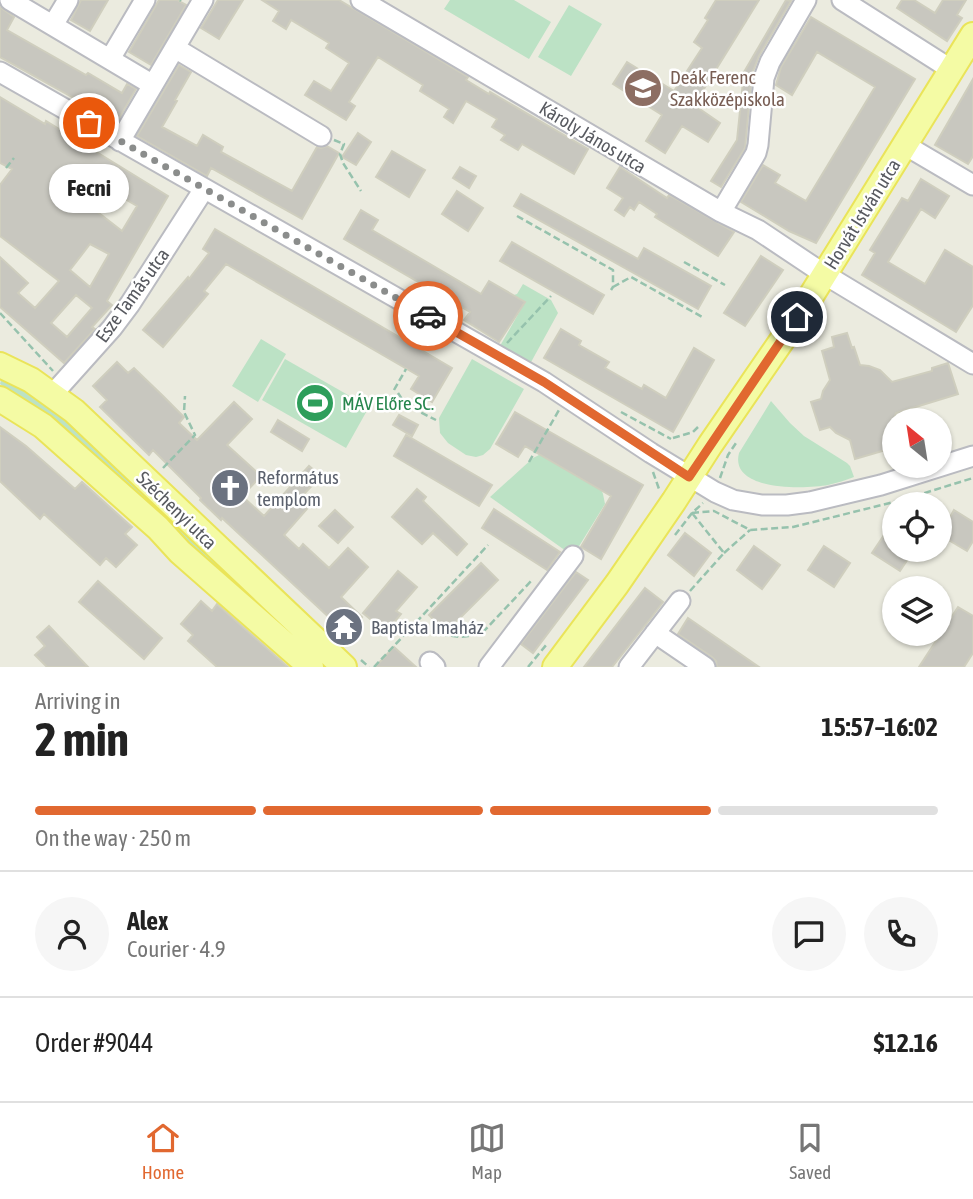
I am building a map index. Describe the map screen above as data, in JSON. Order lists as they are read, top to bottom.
{
  "streets": {
    "main road": ["Horvát István utca", "Széchenyi utca"],
    "street": ["Károly János utca", "Esze Tamás utca"]
  },
  "crossings": [
    ["Károly János utca", "Horvát István utca"],
    ["Esze Tamás utca", "Széchenyi utca"]
  ],
  "places": {
    "school or university": ["Deák Ferenc Szakközépiskola"],
    "other": ["Fecni"],
    "sports": ["MÁV Előre SC."],
    "church": ["Református templom"],
    "temple": ["Baptista Imaház"]
  },
  "north": "top left",
  "page": {
    "bubble": "Fecni",
    "heading": ["2 min", "Arriving in", "15:57–16:02"],
    "panel": [
      "Alex",
      "Courier · 4.9",
      "Order #9044",
      "$12.16"
    ],
    "bar": "On the way · 250 m",
    "tabs": ["Home", "Map", "Saved"]
  }
}
